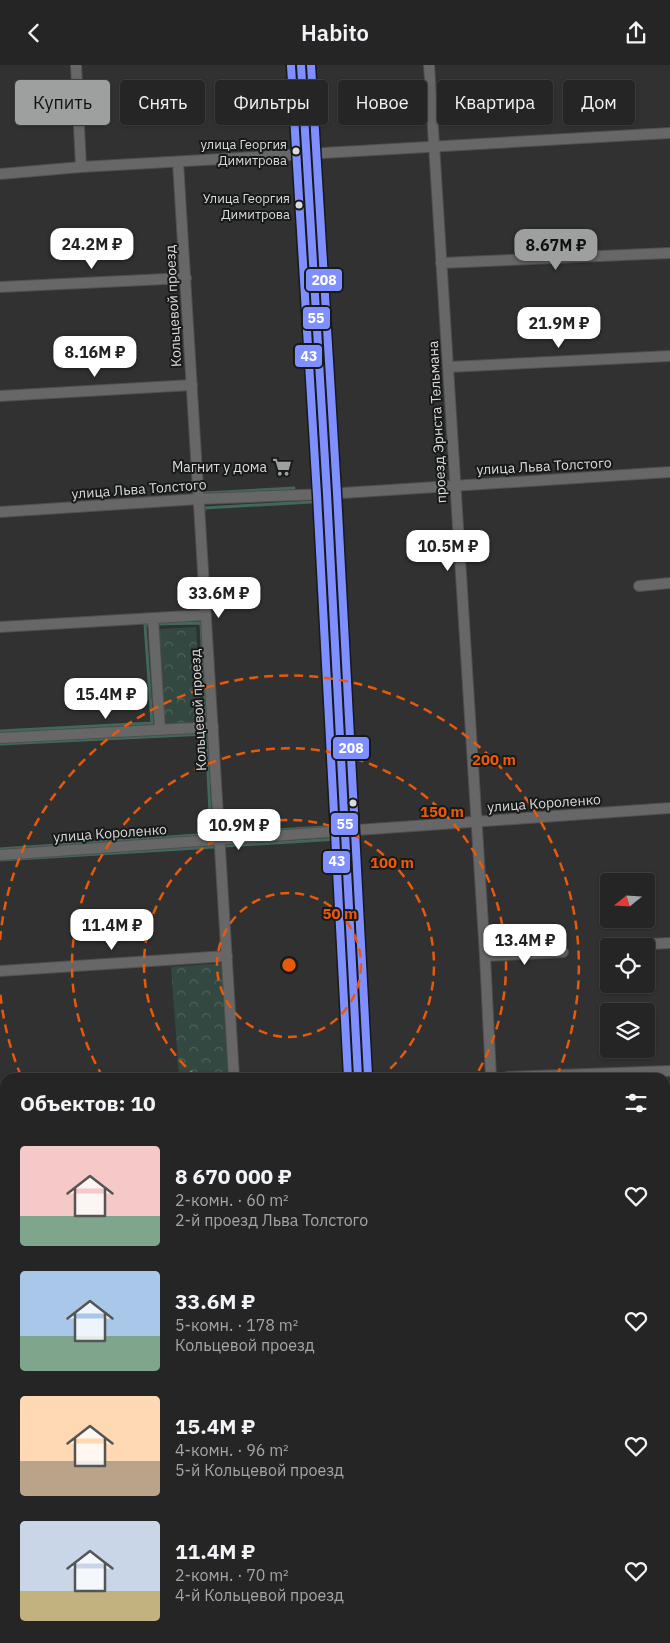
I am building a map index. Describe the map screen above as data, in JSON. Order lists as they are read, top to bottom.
{
  "streets": {
    "street": [
      "Кольцевой проезд",
      "проезд Эрнста Тельмана",
      "улица Льва Толстого",
      "улица Короленко"
    ]
  },
  "crossings": [
    ["Кольцевой проезд", "улица Льва Толстого"],
    ["Кольцевой проезд", "улица Короленко"],
    ["проезд Эрнста Тельмана", "улица Льва Толстого"],
    ["проезд Эрнста Тельмана", "улица Короленко"]
  ],
  "places": {
    "other": ["улица Георгия Димитрова", "Улица Георгия Димитрова"],
    "supermarket": ["Магнит у дома"]
  },
  "lines": ["transit line 55", "transit line 208", "transit line 43"],
  "north": "left",
  "page": {
    "header": "Habito",
    "chip": [
      "Купить",
      "Снять",
      "Фильтры",
      "Новое",
      "Квартира",
      "Дом"
    ],
    "price": [
      "24.2M ₽",
      "8.67M ₽",
      "21.9M ₽",
      "8.16M ₽",
      "10.5M ₽",
      "33.6M ₽",
      "15.4M ₽",
      "10.9M ₽",
      "11.4M ₽",
      "13.4M ₽"
    ],
    "heading": "Объектов: 10",
    "list": [
      {
        "name": "8 670 000 ₽",
        "note": "2-комн. · 60 m² · 2-й проезд Льва Толстого"
      },
      {
        "name": "33.6M ₽",
        "note": "5-комн. · 178 m² · Кольцевой проезд"
      },
      {
        "name": "15.4M ₽",
        "note": "4-комн. · 96 m² · 5-й Кольцевой проезд"
      },
      {
        "name": "11.4M ₽",
        "note": "2-комн. · 70 m² · 4-й Кольцевой проезд"
      }
    ]
  },
  "rings": [
    "200 m",
    "150 m",
    "100 m",
    "50 m"
  ]
}
